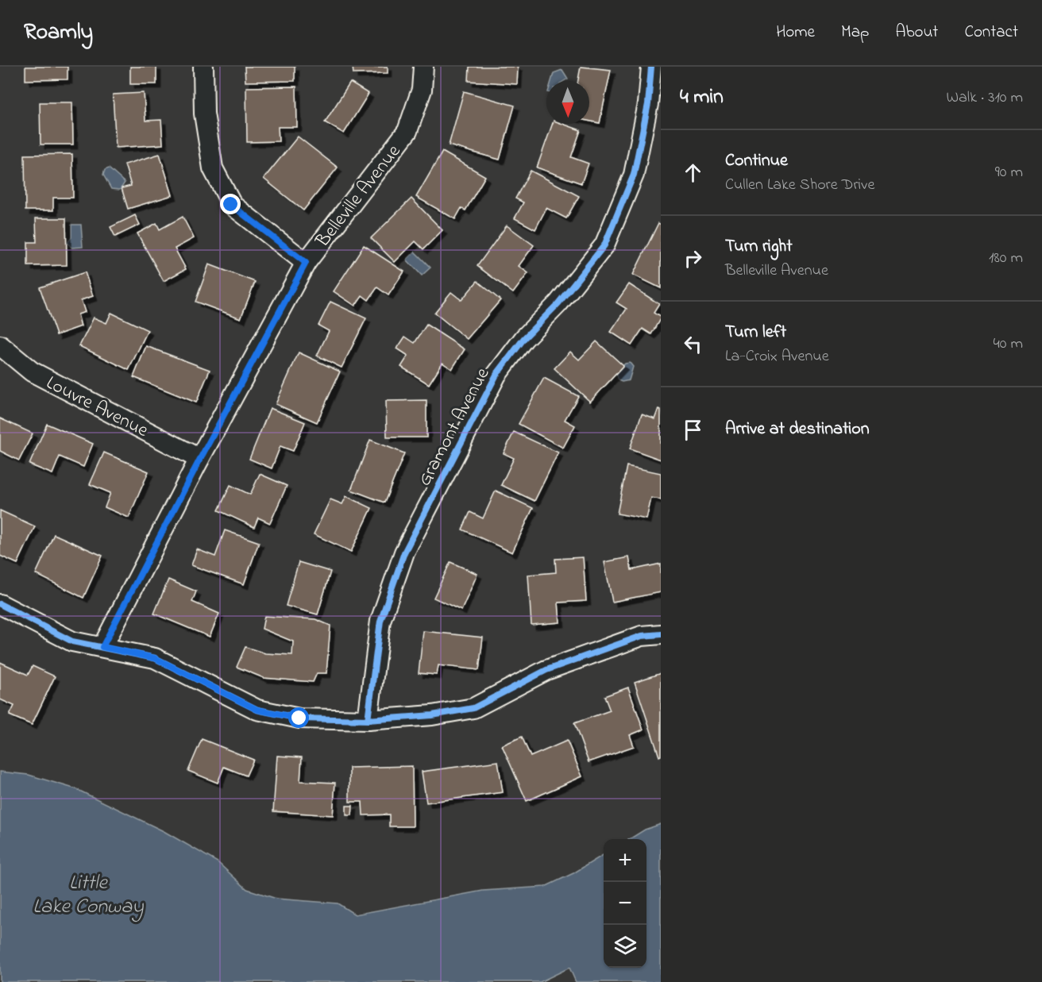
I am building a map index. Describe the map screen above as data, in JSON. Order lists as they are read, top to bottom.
{
  "streets": {
    "street": ["Belleville Avenue", "Louvre Avenue", "Gramont Avenue"]
  },
  "crossings": [
    ["Belleville Avenue", "Louvre Avenue"]
  ],
  "water": ["Little Lake Conway"],
  "north": "bottom",
  "page": {
    "header": "Roamly",
    "nav": [
      "Home",
      "Map",
      "About",
      "Contact"
    ],
    "heading": ["4 min", "Walk · 310 m"],
    "list": [
      ["Continue", "Cullen Lake Shore Drive", "90 m"],
      ["Turn right", "Belleville Avenue", "180 m"],
      ["Turn left", "La-Croix Avenue", "40 m"],
      "Arrive at destination"
    ],
    "map_buttons": ["+", "−"]
  }
}
